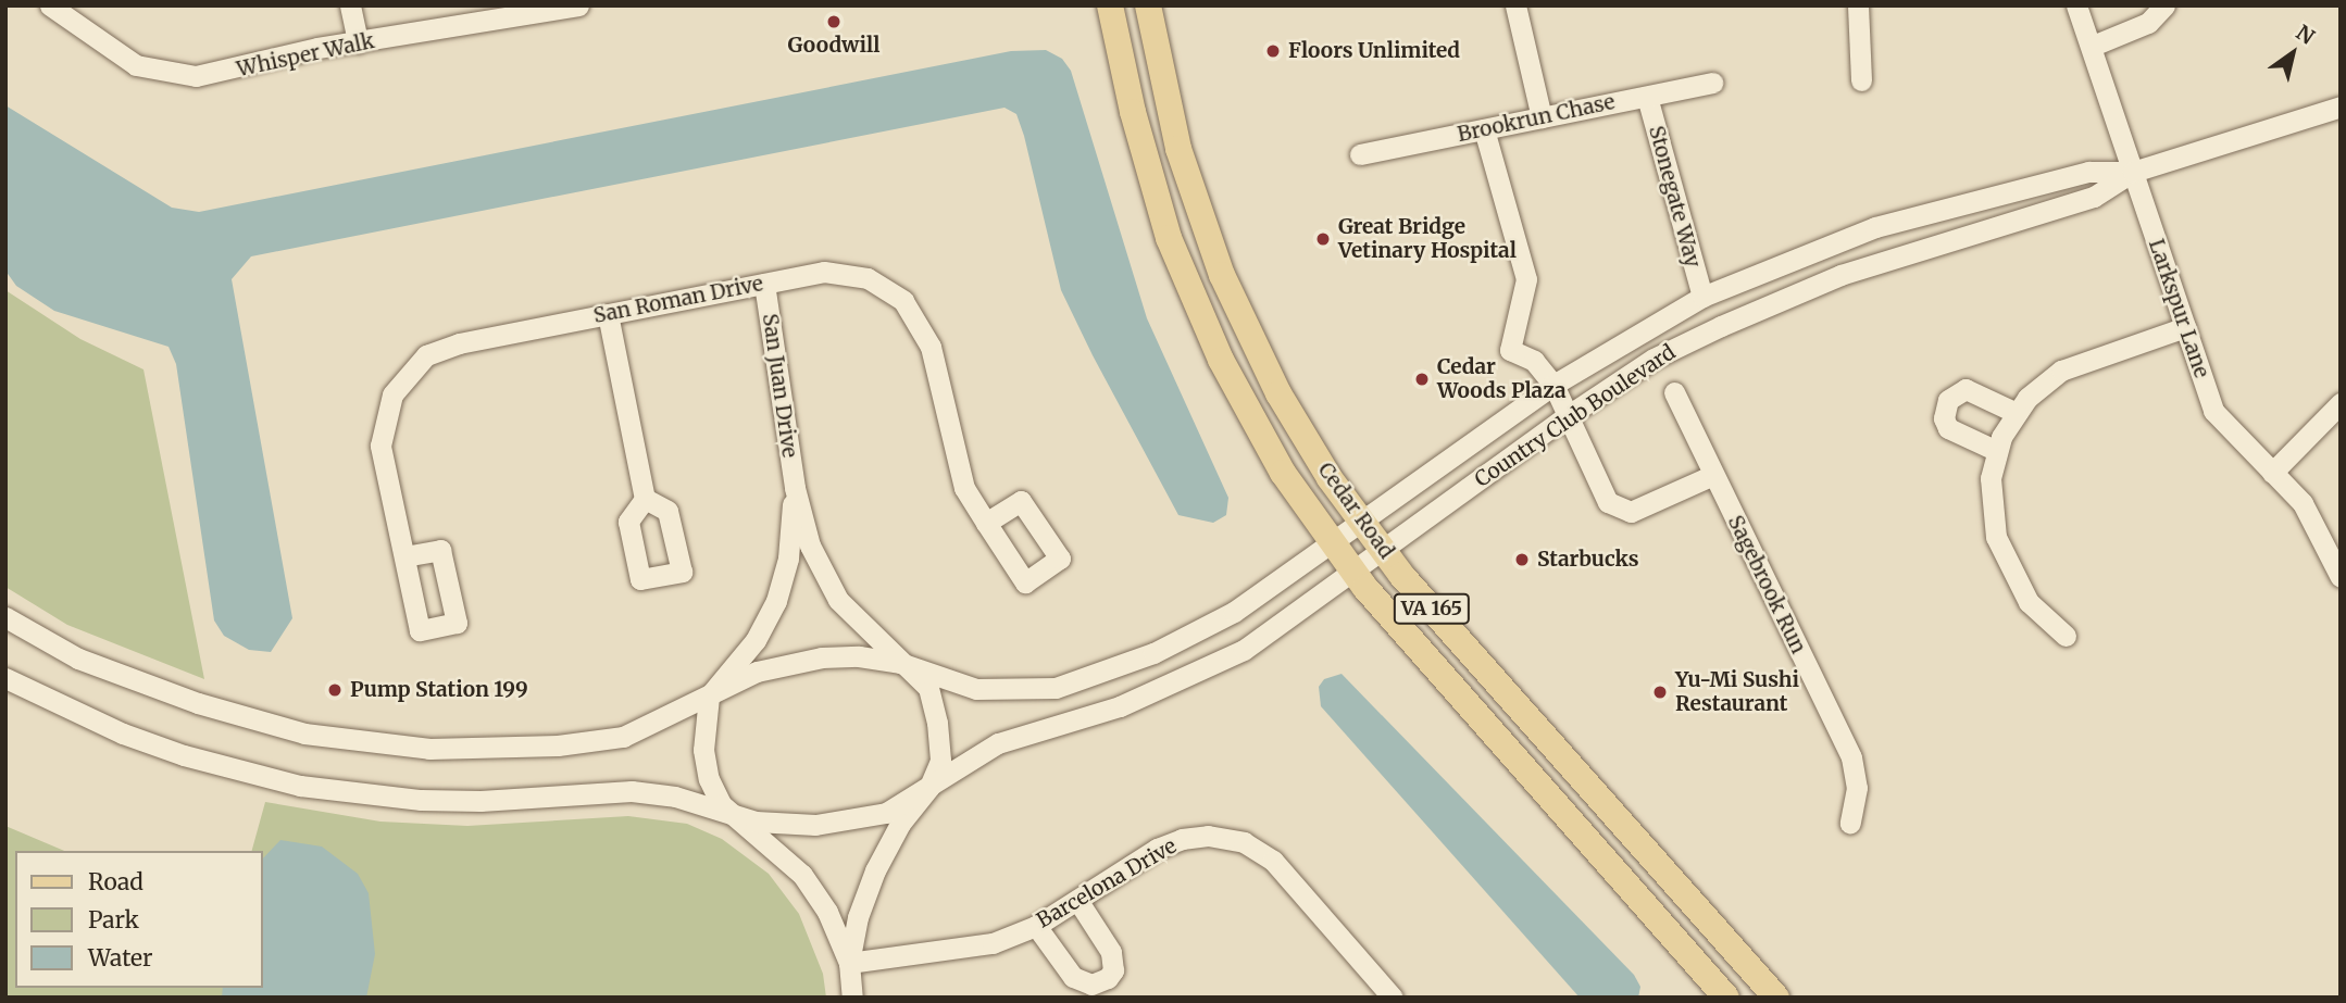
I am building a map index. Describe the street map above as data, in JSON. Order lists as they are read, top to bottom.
{
  "streets": {
    "main road": ["Cedar Road", "VA 165"],
    "street": [
      "Whisper Walk",
      "Brookrun Chase",
      "Stonegate Way",
      "San Roman Drive",
      "Larkspur Lane",
      "San Juan Drive",
      "Country Club Boulevard",
      "Sagebrook Run",
      "Barcelona Drive"
    ]
  },
  "crossings": [
    ["Brookrun Chase", "Stonegate Way"],
    ["Stonegate Way", "Country Club Boulevard"],
    ["San Roman Drive", "San Juan Drive"],
    ["Larkspur Lane", "Country Club Boulevard"],
    ["San Juan Drive", "Country Club Boulevard"],
    ["San Juan Drive", "Barcelona Drive"],
    ["Country Club Boulevard", "Cedar Road"]
  ],
  "places": [
    "Goodwill",
    "Floors Unlimited",
    "Great Bridge Vetinary Hospital",
    "Cedar Woods Plaza",
    "Starbucks",
    "Pump Station 199",
    "Yu-Mi Sushi Restaurant"
  ],
  "legend": ["Road", "Park", "Water"],
  "north": "top right"
}
